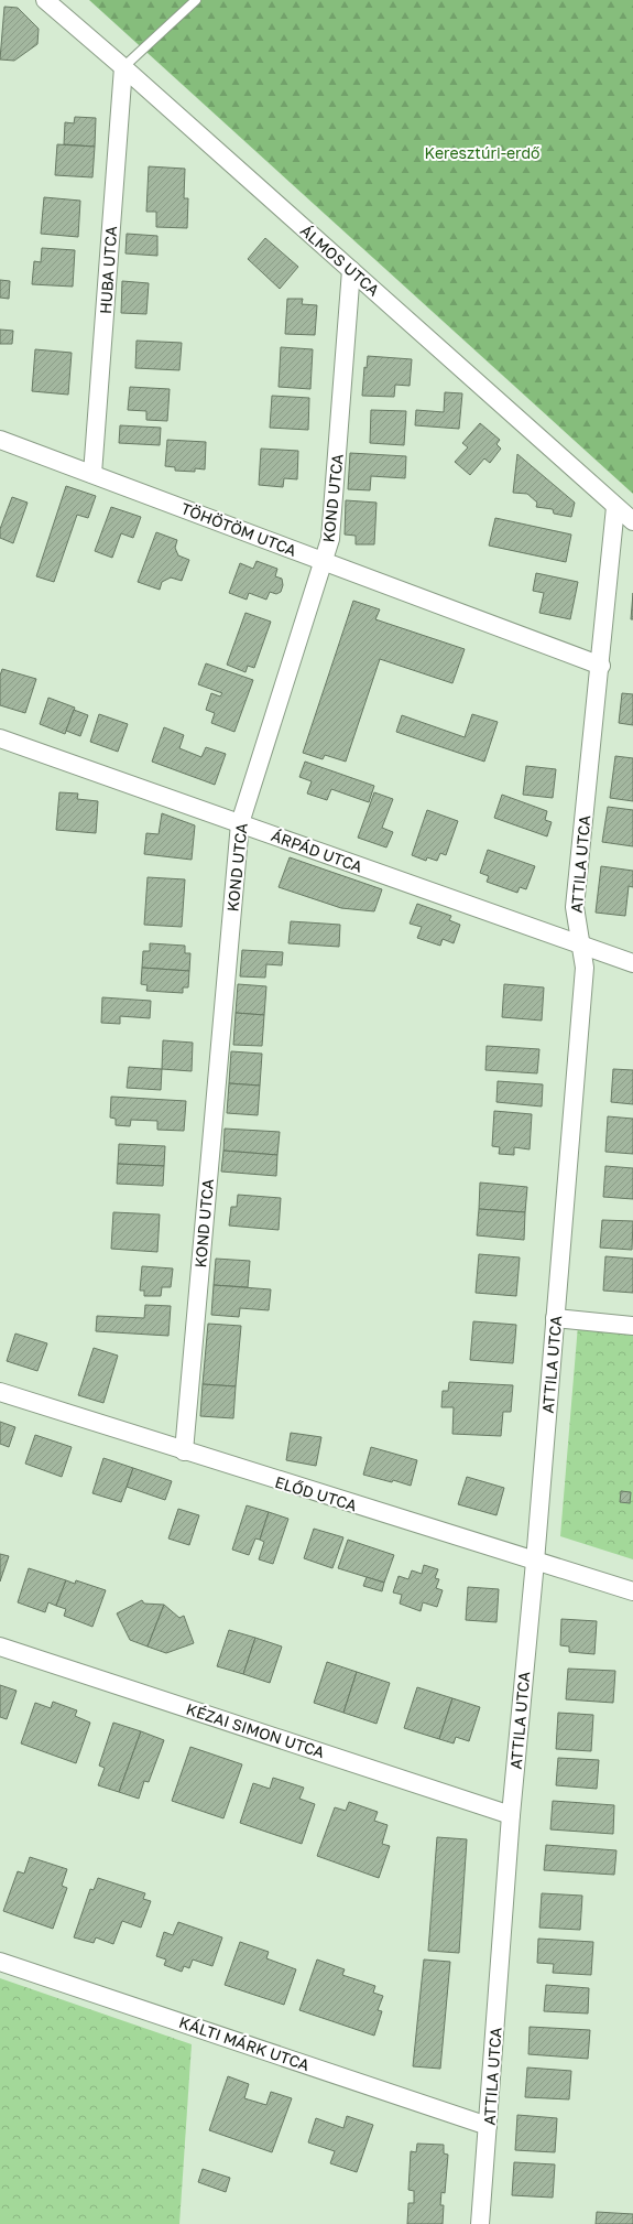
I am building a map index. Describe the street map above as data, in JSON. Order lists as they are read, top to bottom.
{
  "streets": {
    "street": [
      "ÁLMOS UTCA",
      "HUBA UTCA",
      "KOND UTCA",
      "TÖHÖTÖM UTCA",
      "ÁRPÁD UTCA",
      "ATTILA UTCA",
      "ELŐD UTCA",
      "KÉZAI SIMON UTCA",
      "KÁLTI MÁRK UTCA"
    ]
  },
  "crossings": [
    ["ÁLMOS UTCA", "HUBA UTCA"],
    ["ÁLMOS UTCA", "KOND UTCA"],
    ["ÁLMOS UTCA", "ATTILA UTCA"],
    ["HUBA UTCA", "TÖHÖTÖM UTCA"],
    ["KOND UTCA", "TÖHÖTÖM UTCA"],
    ["KOND UTCA", "ÁRPÁD UTCA"],
    ["KOND UTCA", "ELŐD UTCA"],
    ["TÖHÖTÖM UTCA", "ATTILA UTCA"],
    ["ÁRPÁD UTCA", "ATTILA UTCA"],
    ["ATTILA UTCA", "ELŐD UTCA"],
    ["ATTILA UTCA", "KÉZAI SIMON UTCA"],
    ["ATTILA UTCA", "KÁLTI MÁRK UTCA"]
  ],
  "parks": ["Keresztúri-erdő"]
}
